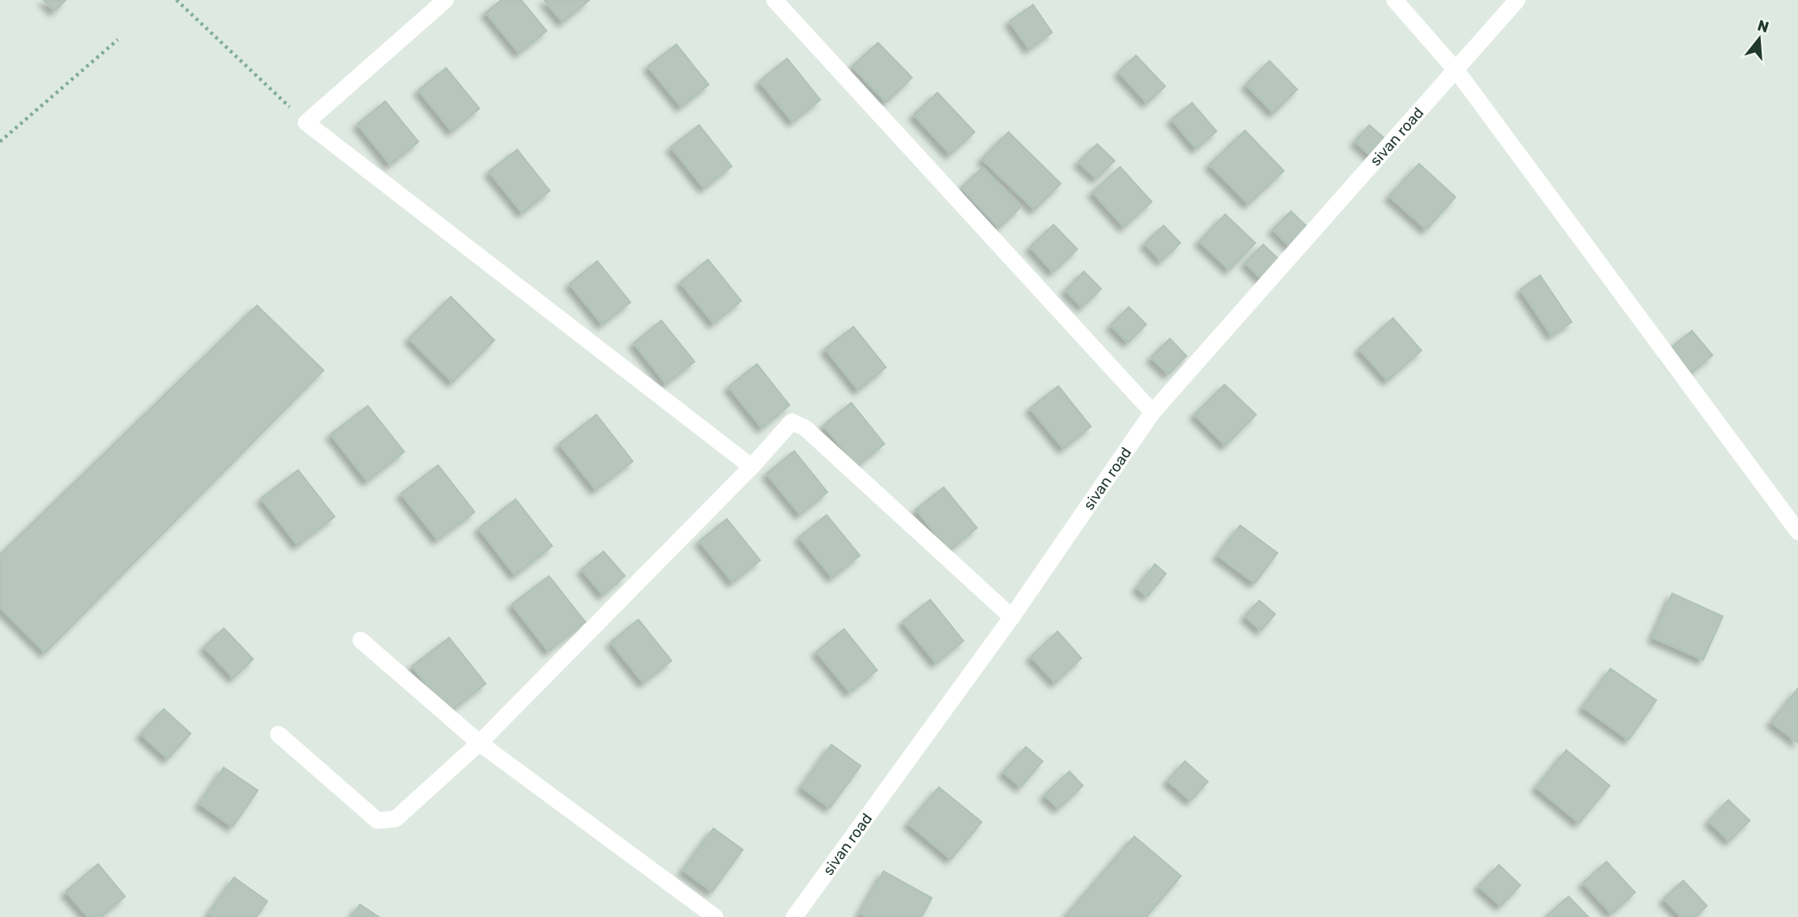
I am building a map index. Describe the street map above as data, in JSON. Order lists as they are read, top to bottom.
{
  "streets": {
    "street": ["sivan road"]
  },
  "north": "top"
}
